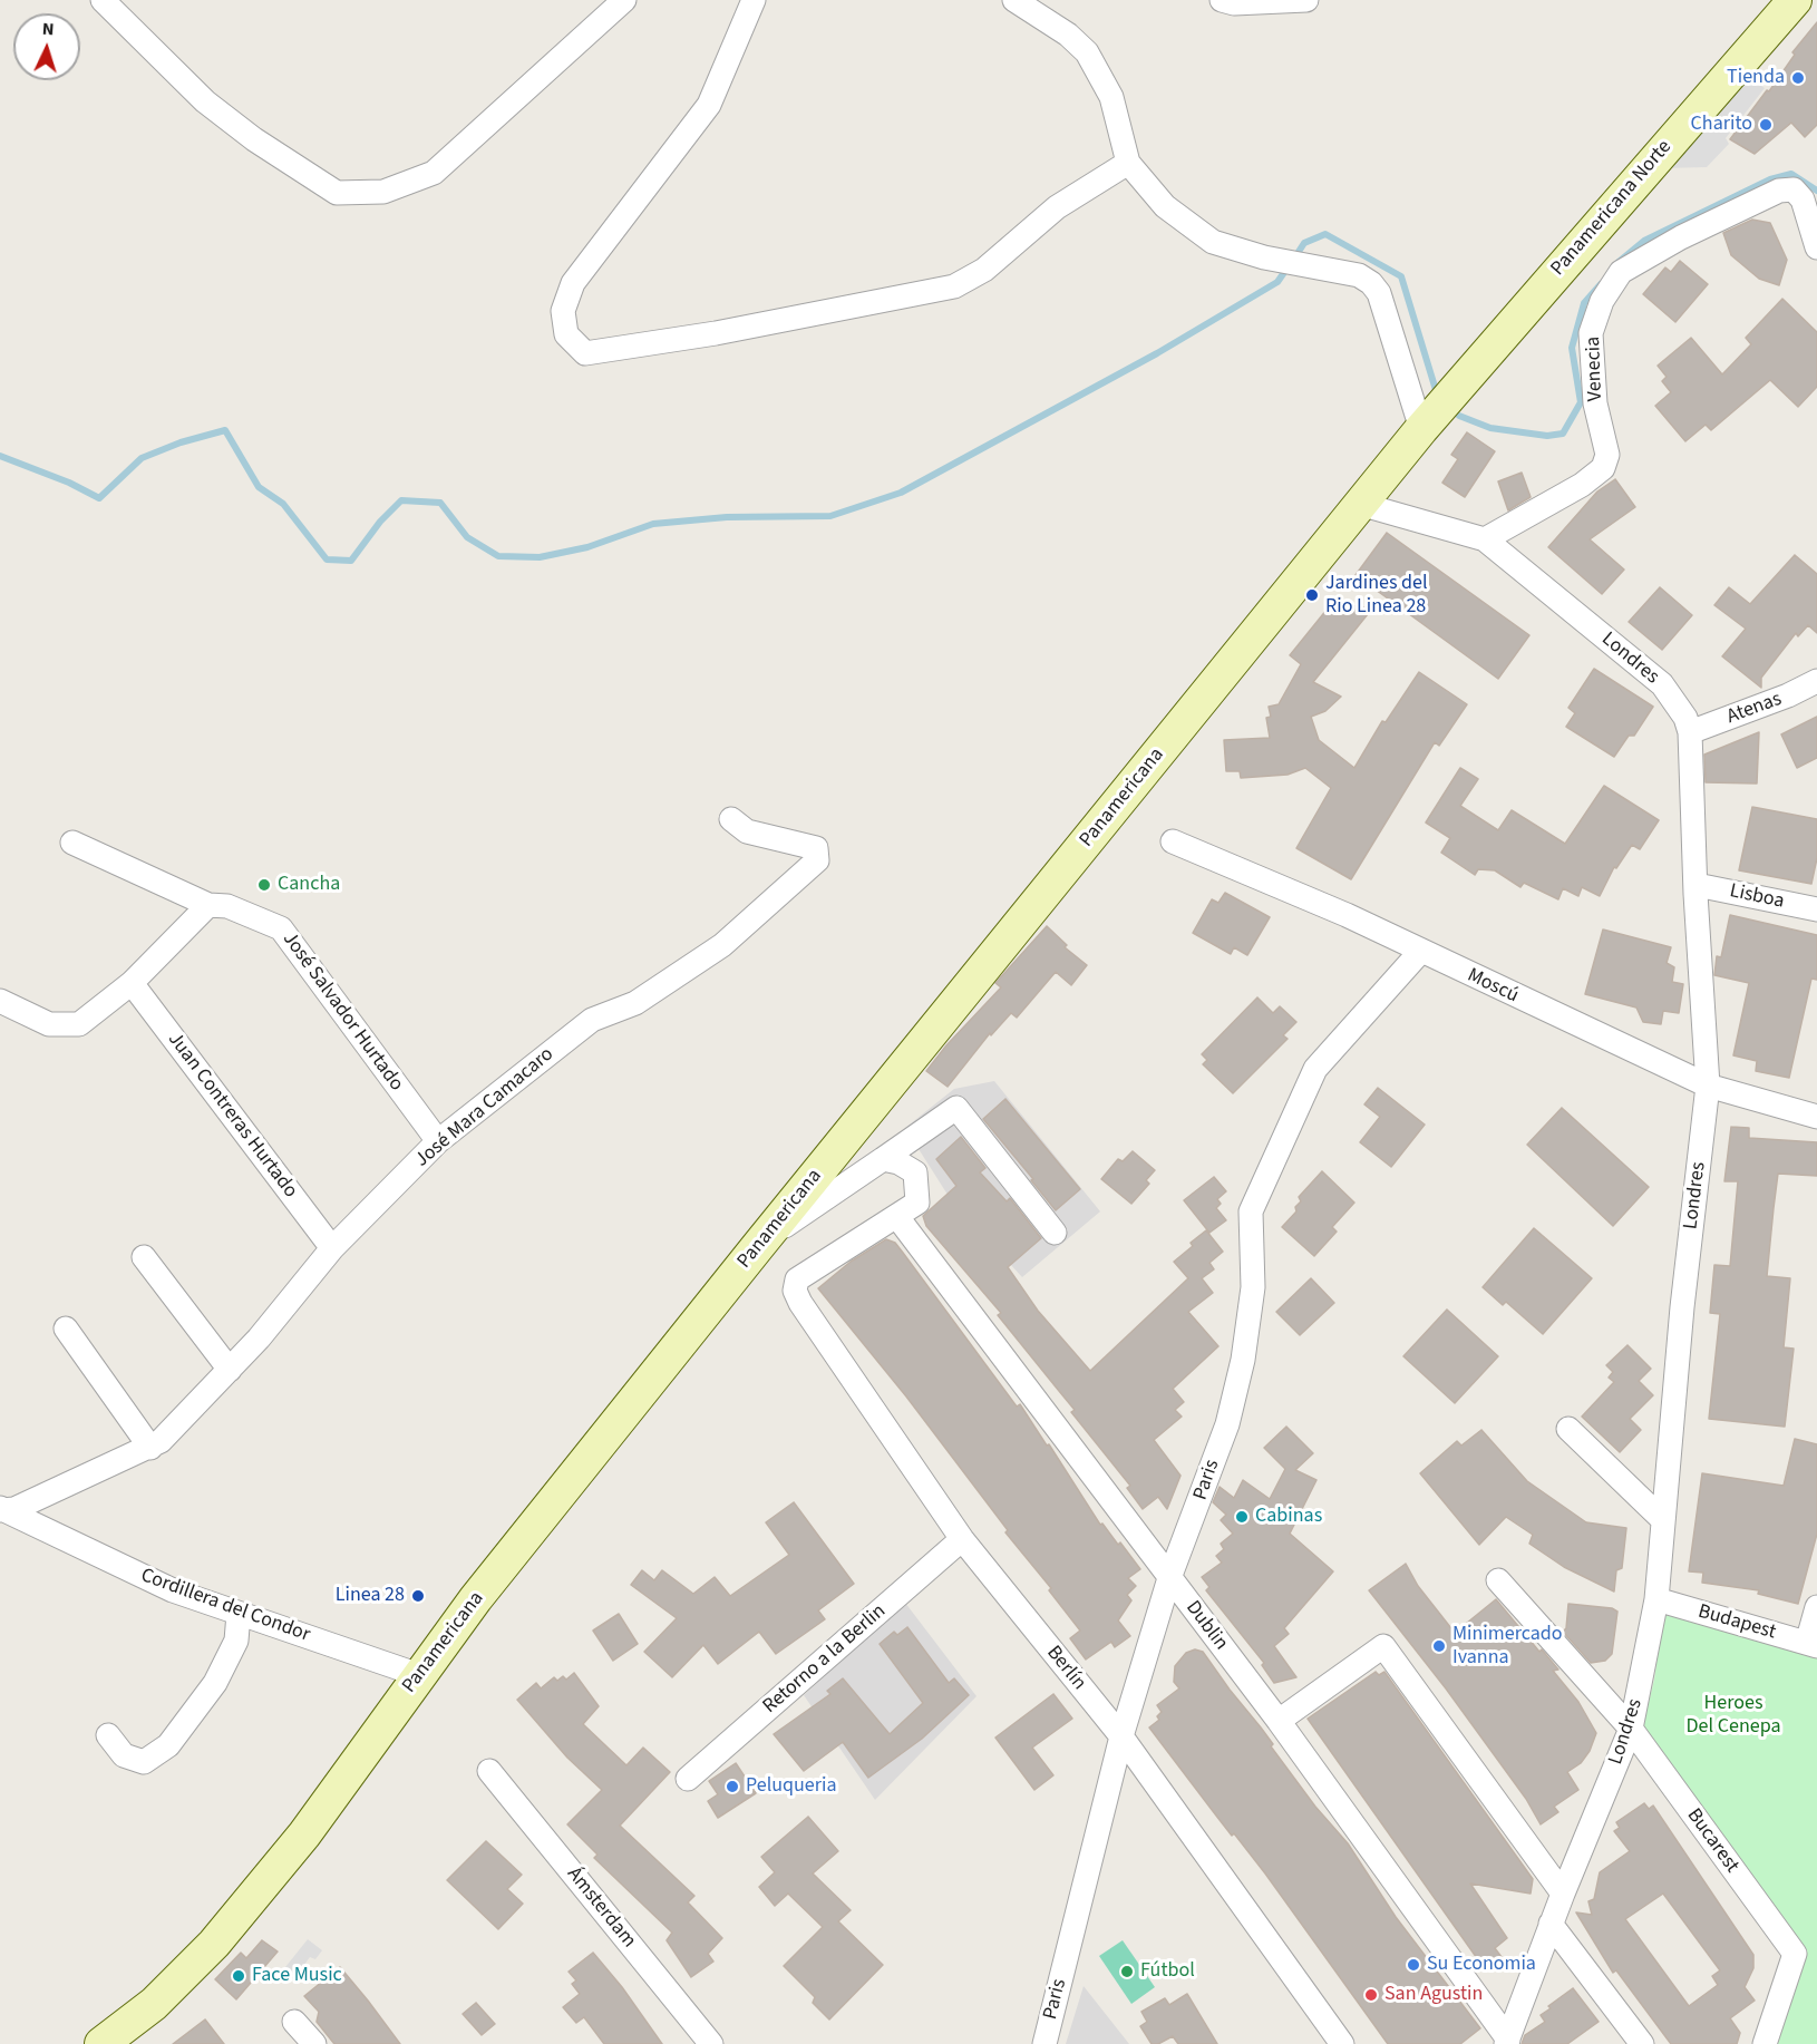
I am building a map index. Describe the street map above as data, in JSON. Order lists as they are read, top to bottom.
{
  "streets": {
    "main road": ["Panamericana Norte", "Panamericana"],
    "street": [
      "Venecia",
      "Londres",
      "Atenas",
      "Lisboa",
      "Moscú",
      "José Salvador Hurtado",
      "José Mara Camacaro",
      "Juan Contreras Hurtado",
      "Paris",
      "Cordillera del Condor",
      "Budapest",
      "Dublin",
      "Retorno a la Berlin",
      "Berlín",
      "Bucarest",
      "Ámsterdam"
    ]
  },
  "crossings": [
    ["Panamericana Norte", "Panamericana"],
    ["Venecia", "Londres"],
    ["Londres", "Atenas"],
    ["Londres", "Panamericana"],
    ["Londres", "Lisboa"],
    ["Londres", "Moscú"],
    ["Londres", "Budapest"],
    ["Londres", "Dublin"],
    ["Londres", "Bucarest"],
    ["Panamericana", "Cordillera del Condor"],
    ["Moscú", "Paris"],
    ["José Salvador Hurtado", "José Mara Camacaro"],
    ["José Mara Camacaro", "Juan Contreras Hurtado"],
    ["José Mara Camacaro", "Cordillera del Condor"],
    ["Paris", "Dublin"],
    ["Paris", "Berlín"],
    ["Dublin", "Berlín"],
    ["Retorno a la Berlin", "Berlín"]
  ],
  "parks": ["Heroes Del Cenepa"],
  "places": [
    "Tienda",
    "Charito",
    "Jardines del Rio Linea 28",
    "Cancha",
    "Cabinas",
    "Linea 28",
    "Minimercado Ivanna",
    "Peluqueria",
    "Su Economia",
    "Fútbol",
    "Face Music",
    "San Agustin"
  ],
  "north": "top"
}
